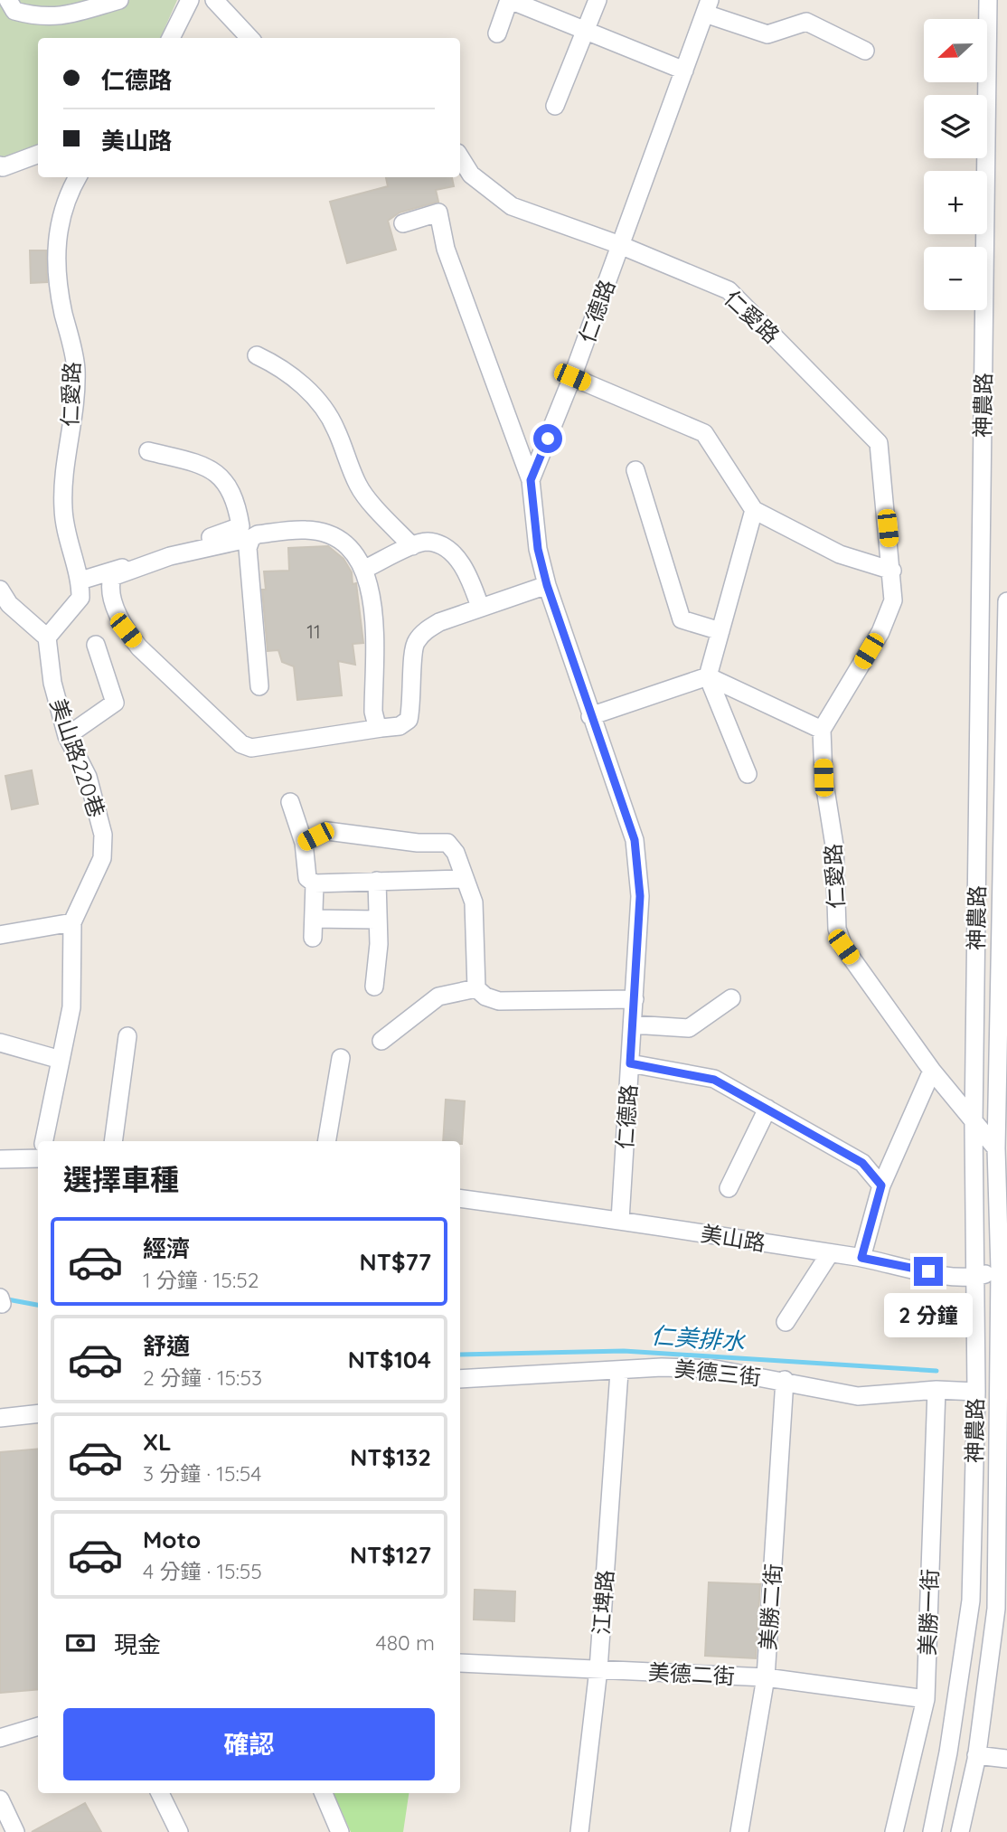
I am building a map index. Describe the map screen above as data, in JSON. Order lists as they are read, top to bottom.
{
  "streets": {
    "street": [
      "仁德路",
      "仁愛路",
      "神農路",
      "美山路220巷",
      "美山路",
      "美德三街",
      "江埤路",
      "美勝二街",
      "美勝一街",
      "美德二街"
    ]
  },
  "crossings": [
    ["仁德路", "仁愛路"],
    ["仁德路", "美山路"],
    ["仁愛路", "神農路"],
    ["神農路", "美山路"],
    ["神農路", "美德三街"],
    ["美德三街", "江埤路"],
    ["美德三街", "美勝二街"],
    ["美德三街", "美勝一街"],
    ["江埤路", "美德二街"],
    ["美勝二街", "美德二街"],
    ["美勝一街", "美德二街"]
  ],
  "water": ["仁美排水"],
  "house_numbers": ["11"],
  "north": "left",
  "page": {
    "map_buttons": ["+", "−"],
    "banner": ["仁德路", "美山路"],
    "heading": "選擇車種",
    "list": [
      {
        "name": "經濟",
        "note": "1 分鐘 · 15:52",
        "value": "NT$77"
      },
      {
        "name": "舒適",
        "note": "2 分鐘 · 15:53",
        "value": "NT$104"
      },
      {
        "name": "XL",
        "note": "3 分鐘 · 15:54",
        "value": "NT$132"
      },
      {
        "name": "Moto",
        "note": "4 分鐘 · 15:55",
        "value": "NT$127"
      }
    ],
    "bubble": "2 分鐘",
    "pay": ["現金", "480 m"],
    "buttons": "確認"
  }
}
